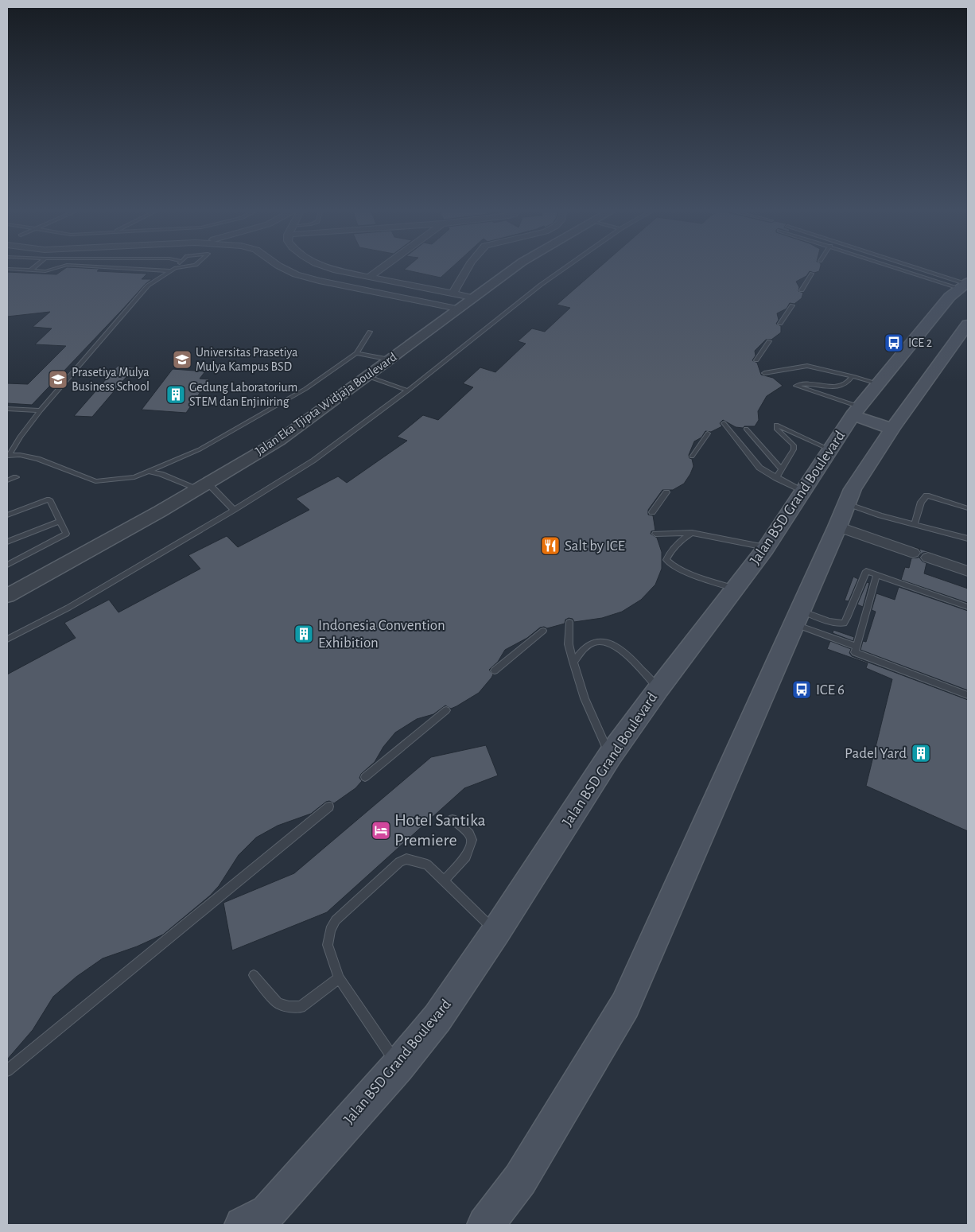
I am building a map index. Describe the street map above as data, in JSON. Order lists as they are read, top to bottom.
{
  "streets": {
    "main road": ["Jalan BSD Grand Boulevard"],
    "street": ["Jalan Eka Tjipta Widjaja Boulevard"]
  },
  "places": {
    "bus stop": ["ICE 2", "ICE 6"],
    "school or university": ["Universitas Prasetiya Mulya Kampus BSD", "Prasetiya Mulya Business School"],
    "building": ["Gedung Laboratorium STEM dan Enjiniring", "Indonesia Convention Exhibition", "Padel Yard"],
    "restaurant": ["Salt by ICE"],
    "hotel": ["Hotel Santika Premiere"]
  }
}
